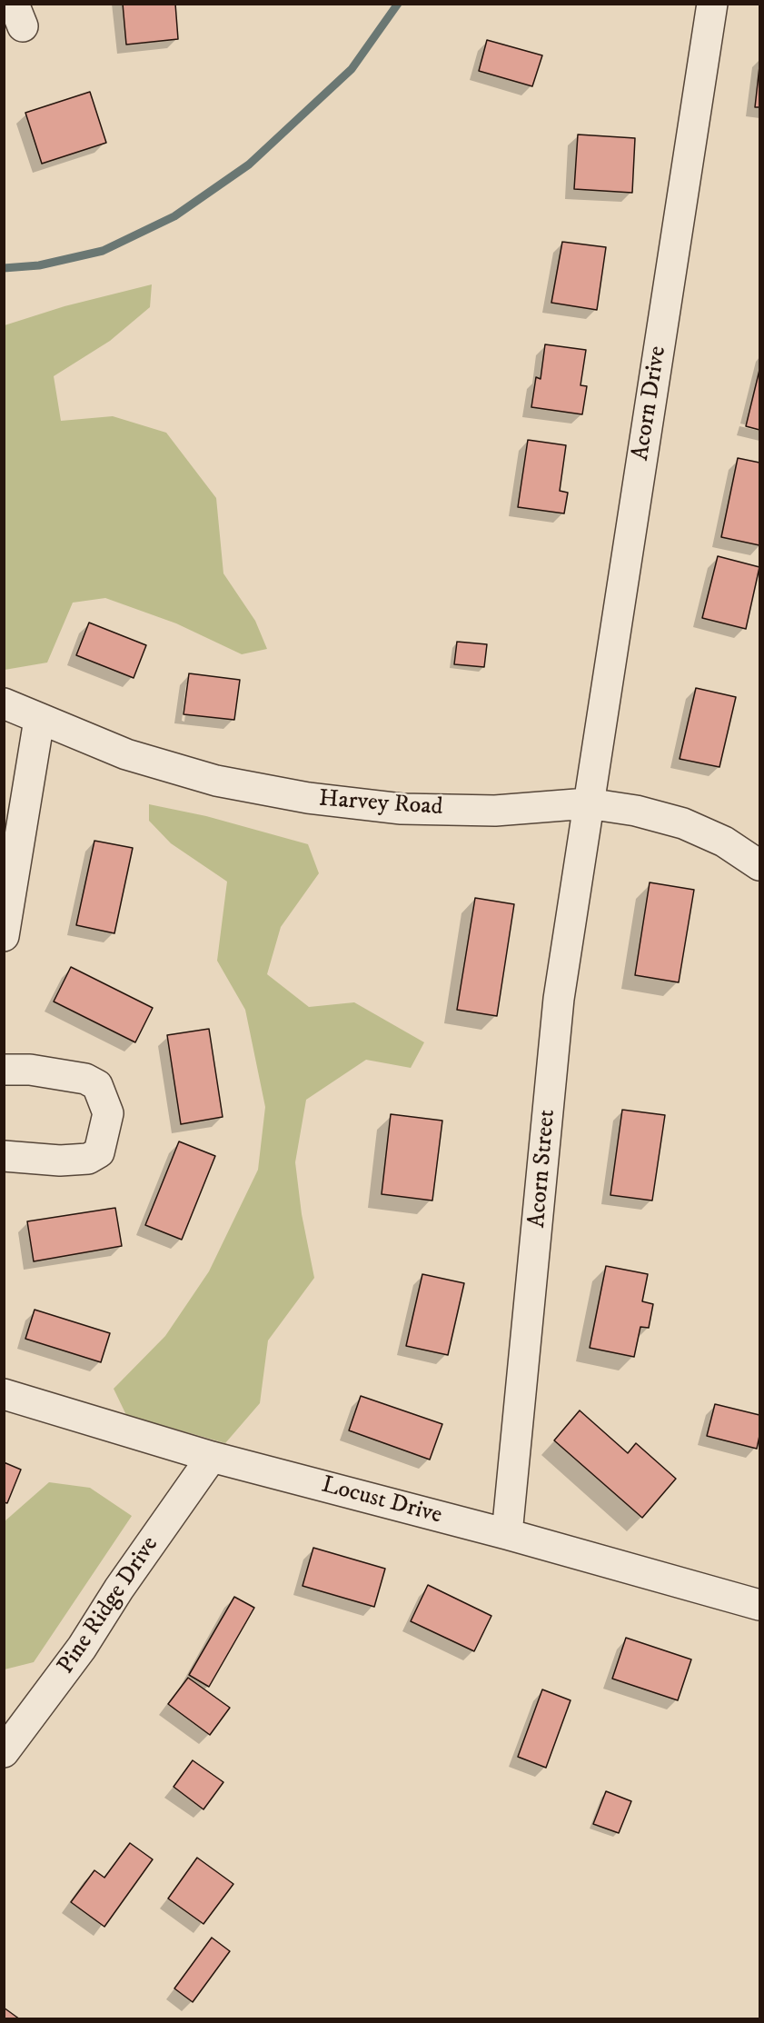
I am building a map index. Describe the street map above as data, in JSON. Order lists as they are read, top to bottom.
{
  "streets": {
    "street": [
      "Acorn Drive",
      "Harvey Road",
      "Acorn Street",
      "Locust Drive",
      "Pine Ridge Drive"
    ]
  },
  "crossings": [
    ["Acorn Drive", "Harvey Road"],
    ["Acorn Drive", "Acorn Street"],
    ["Harvey Road", "Acorn Street"],
    ["Acorn Street", "Locust Drive"],
    ["Locust Drive", "Pine Ridge Drive"]
  ]
}
